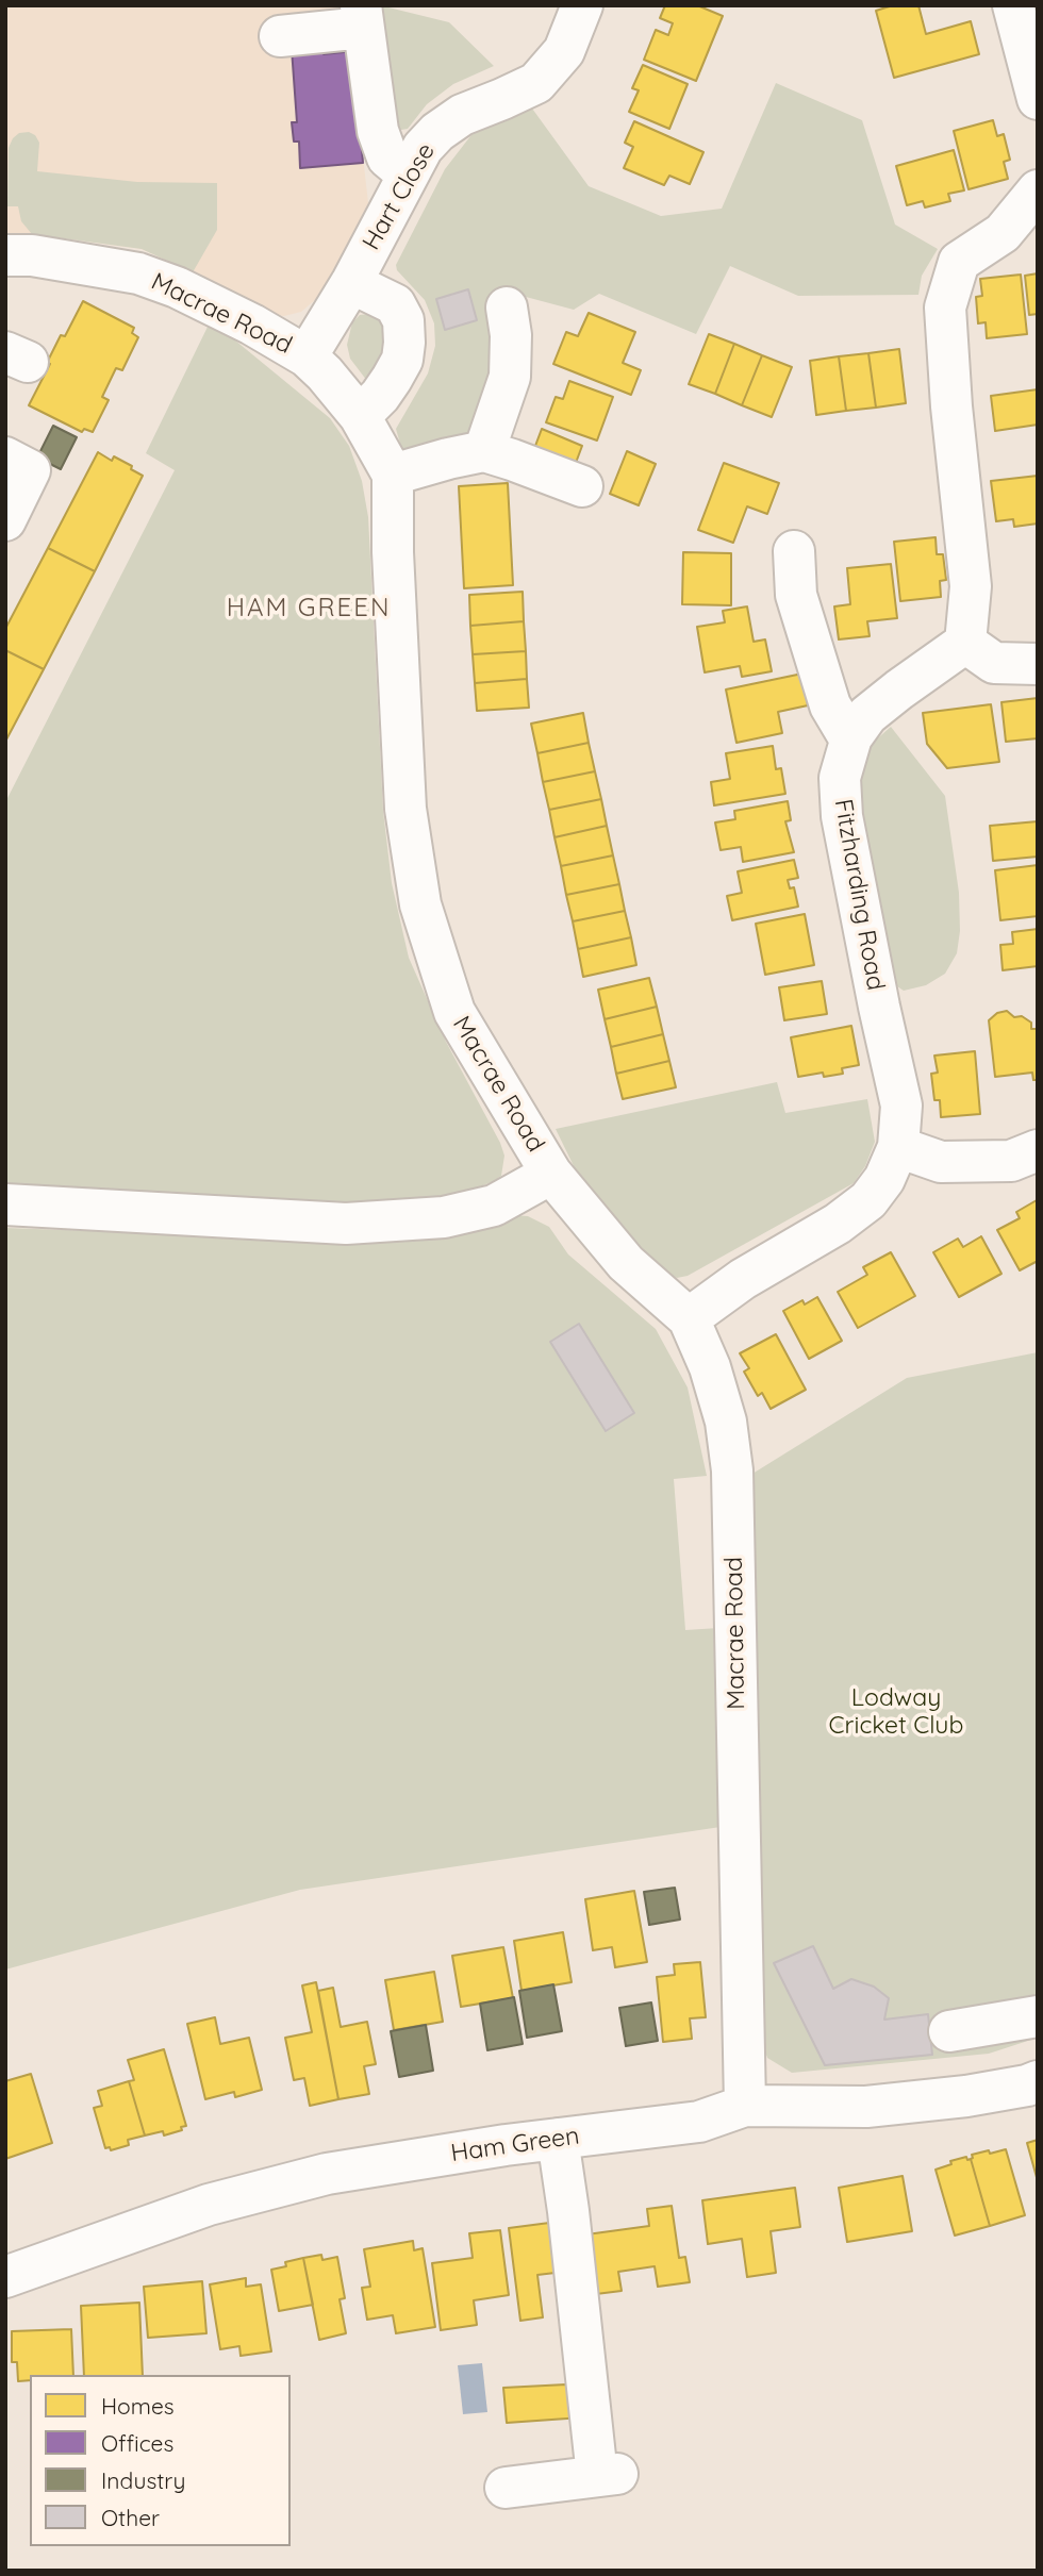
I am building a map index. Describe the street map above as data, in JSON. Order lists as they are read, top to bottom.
{
  "streets": {
    "street": [
      "Hart Close",
      "Macrae Road",
      "Fitzharding Road",
      "Ham Green"
    ]
  },
  "crossings": [
    ["Hart Close", "Macrae Road"],
    ["Macrae Road", "Fitzharding Road"],
    ["Macrae Road", "Ham Green"]
  ],
  "districts": ["HAM GREEN"],
  "parks": ["Lodway Cricket Club"],
  "legend": [
    "Homes",
    "Offices",
    "Industry",
    "Other"
  ]
}
